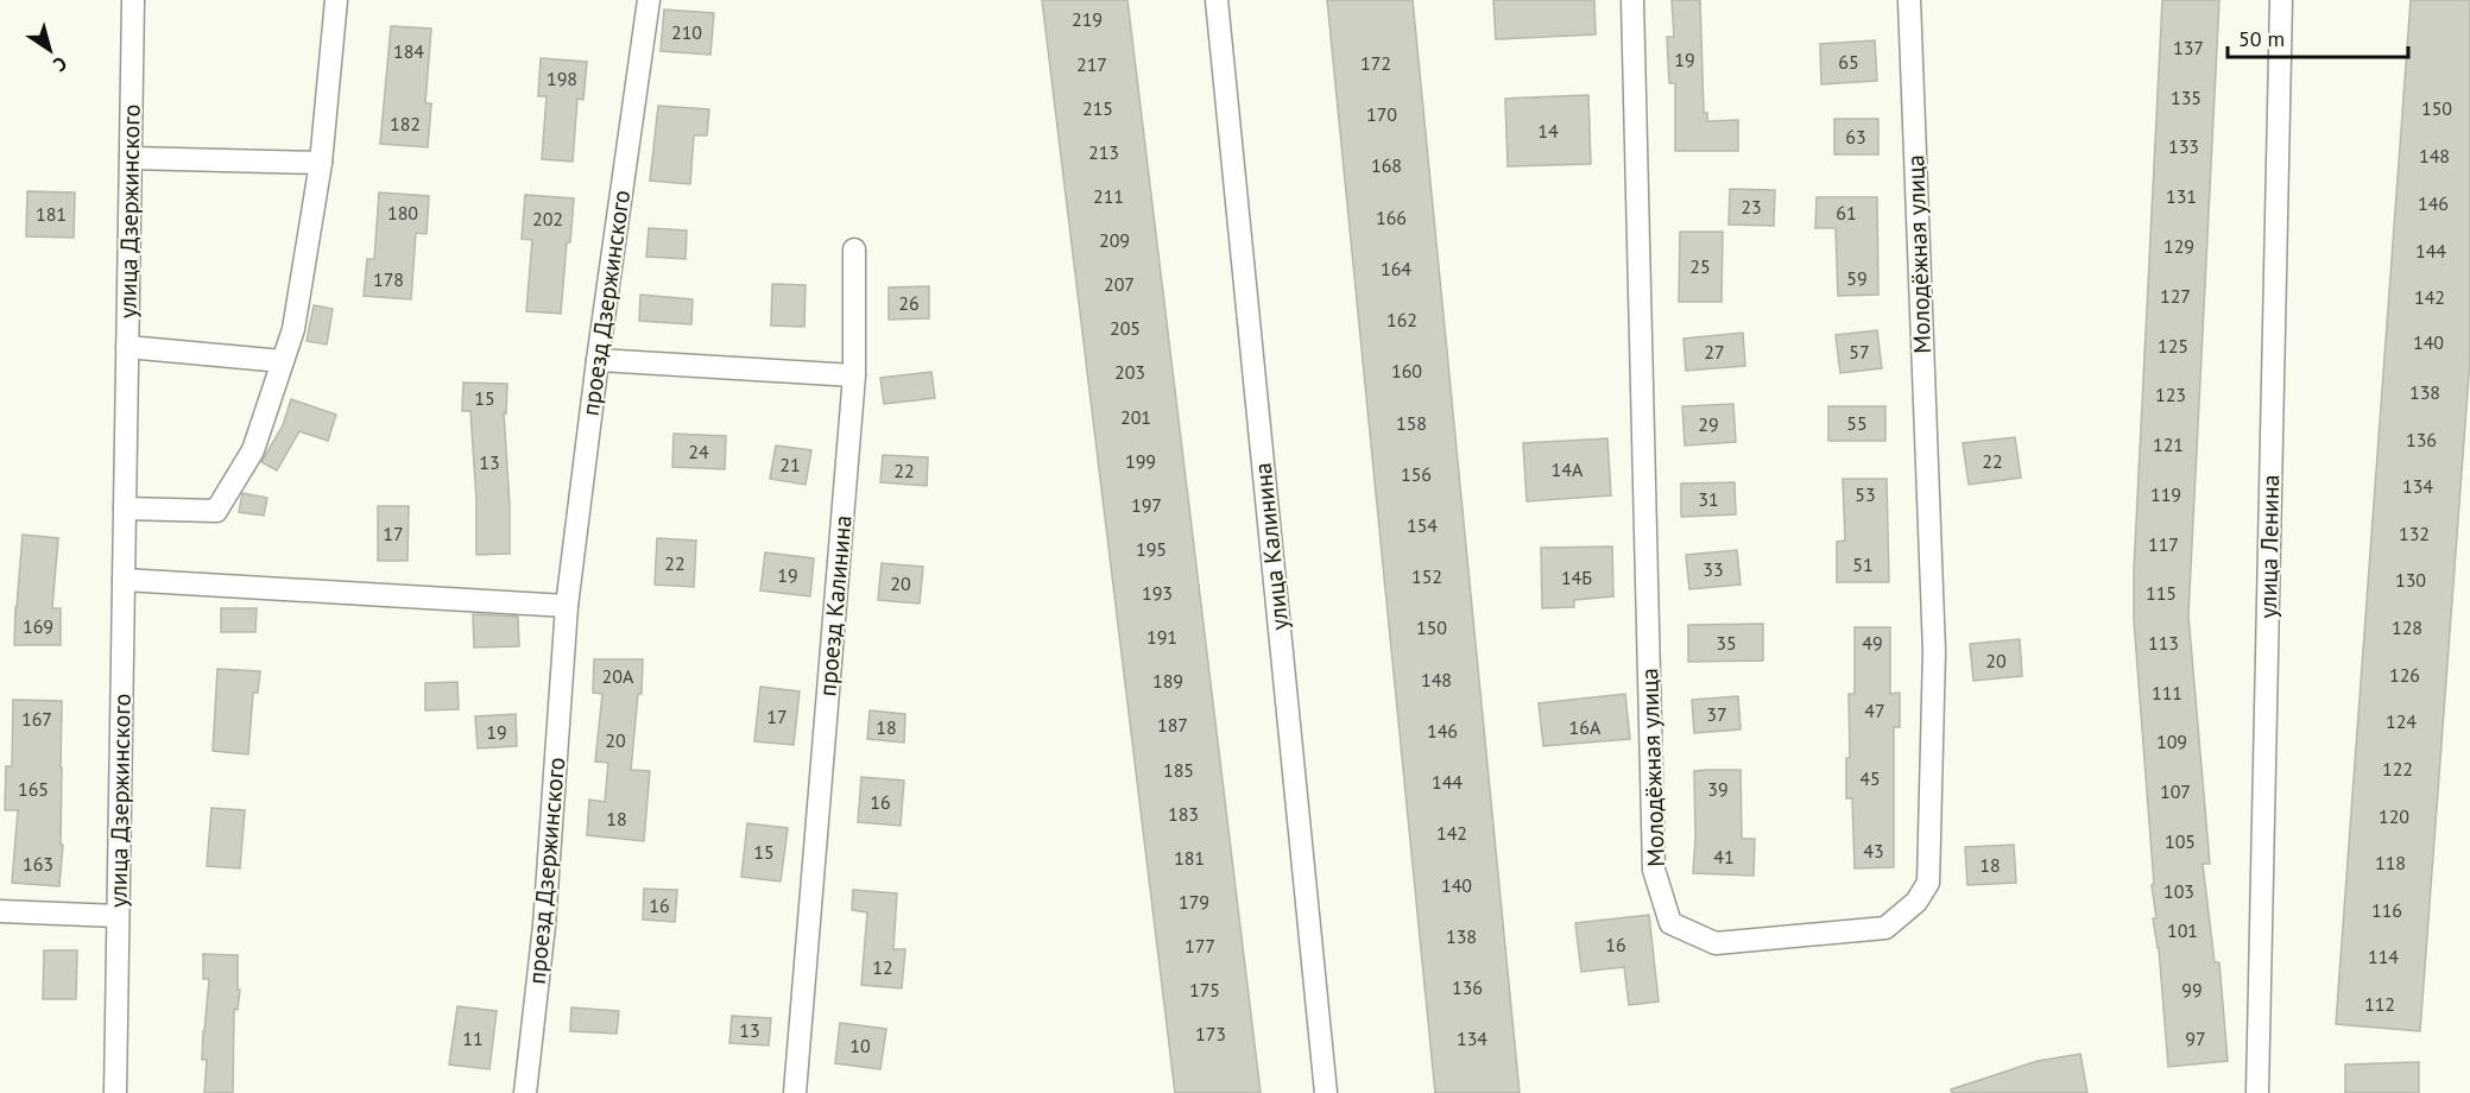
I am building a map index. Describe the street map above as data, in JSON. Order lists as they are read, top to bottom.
{
  "streets": {
    "street": [
      "улица Дзержинского",
      "Молодёжная улица",
      "проезд Дзержинского",
      "улица Калинина",
      "улица Ленина",
      "проезд Калинина"
    ]
  },
  "house_numbers": [
    "219",
    "210",
    "137",
    "184",
    "19",
    "65",
    "172",
    "217",
    "198",
    "135",
    "215",
    "150",
    "170",
    "182",
    "14",
    "63",
    "133",
    "213",
    "148",
    "168",
    "211",
    "131",
    "146",
    "23",
    "180",
    "61",
    "181",
    "166",
    "202",
    "209",
    "129",
    "144",
    "25",
    "164",
    "59",
    "178",
    "207",
    "127",
    "142",
    "26",
    "162",
    "205",
    "140",
    "125",
    "27",
    "57",
    "160",
    "203",
    "138",
    "123",
    "15",
    "201",
    "158",
    "55",
    "29",
    "136",
    "121",
    "24",
    "199",
    "22",
    "13",
    "21",
    "14А",
    "22",
    "156",
    "134",
    "53",
    "119",
    "31",
    "197",
    "154",
    "17",
    "132",
    "117",
    "195",
    "22",
    "51",
    "33",
    "19",
    "152",
    "14Б",
    "130",
    "20",
    "193",
    "115",
    "169",
    "150",
    "128",
    "191",
    "35",
    "49",
    "113",
    "20",
    "126",
    "20А",
    "148",
    "189",
    "111",
    "47",
    "37",
    "17",
    "167",
    "124",
    "187",
    "18",
    "16А",
    "146",
    "19",
    "20",
    "109",
    "122",
    "185",
    "45",
    "144",
    "165",
    "39",
    "107",
    "16",
    "183",
    "120",
    "18",
    "142",
    "105",
    "43",
    "15",
    "41",
    "181",
    "118",
    "163",
    "18",
    "140",
    "103",
    "179",
    "16",
    "116",
    "101",
    "138",
    "16",
    "177",
    "114",
    "12",
    "136",
    "175",
    "99",
    "112",
    "13",
    "173",
    "11",
    "134",
    "97",
    "10"
  ],
  "scale_bar": "50 m",
  "north": "bottom right"
}
